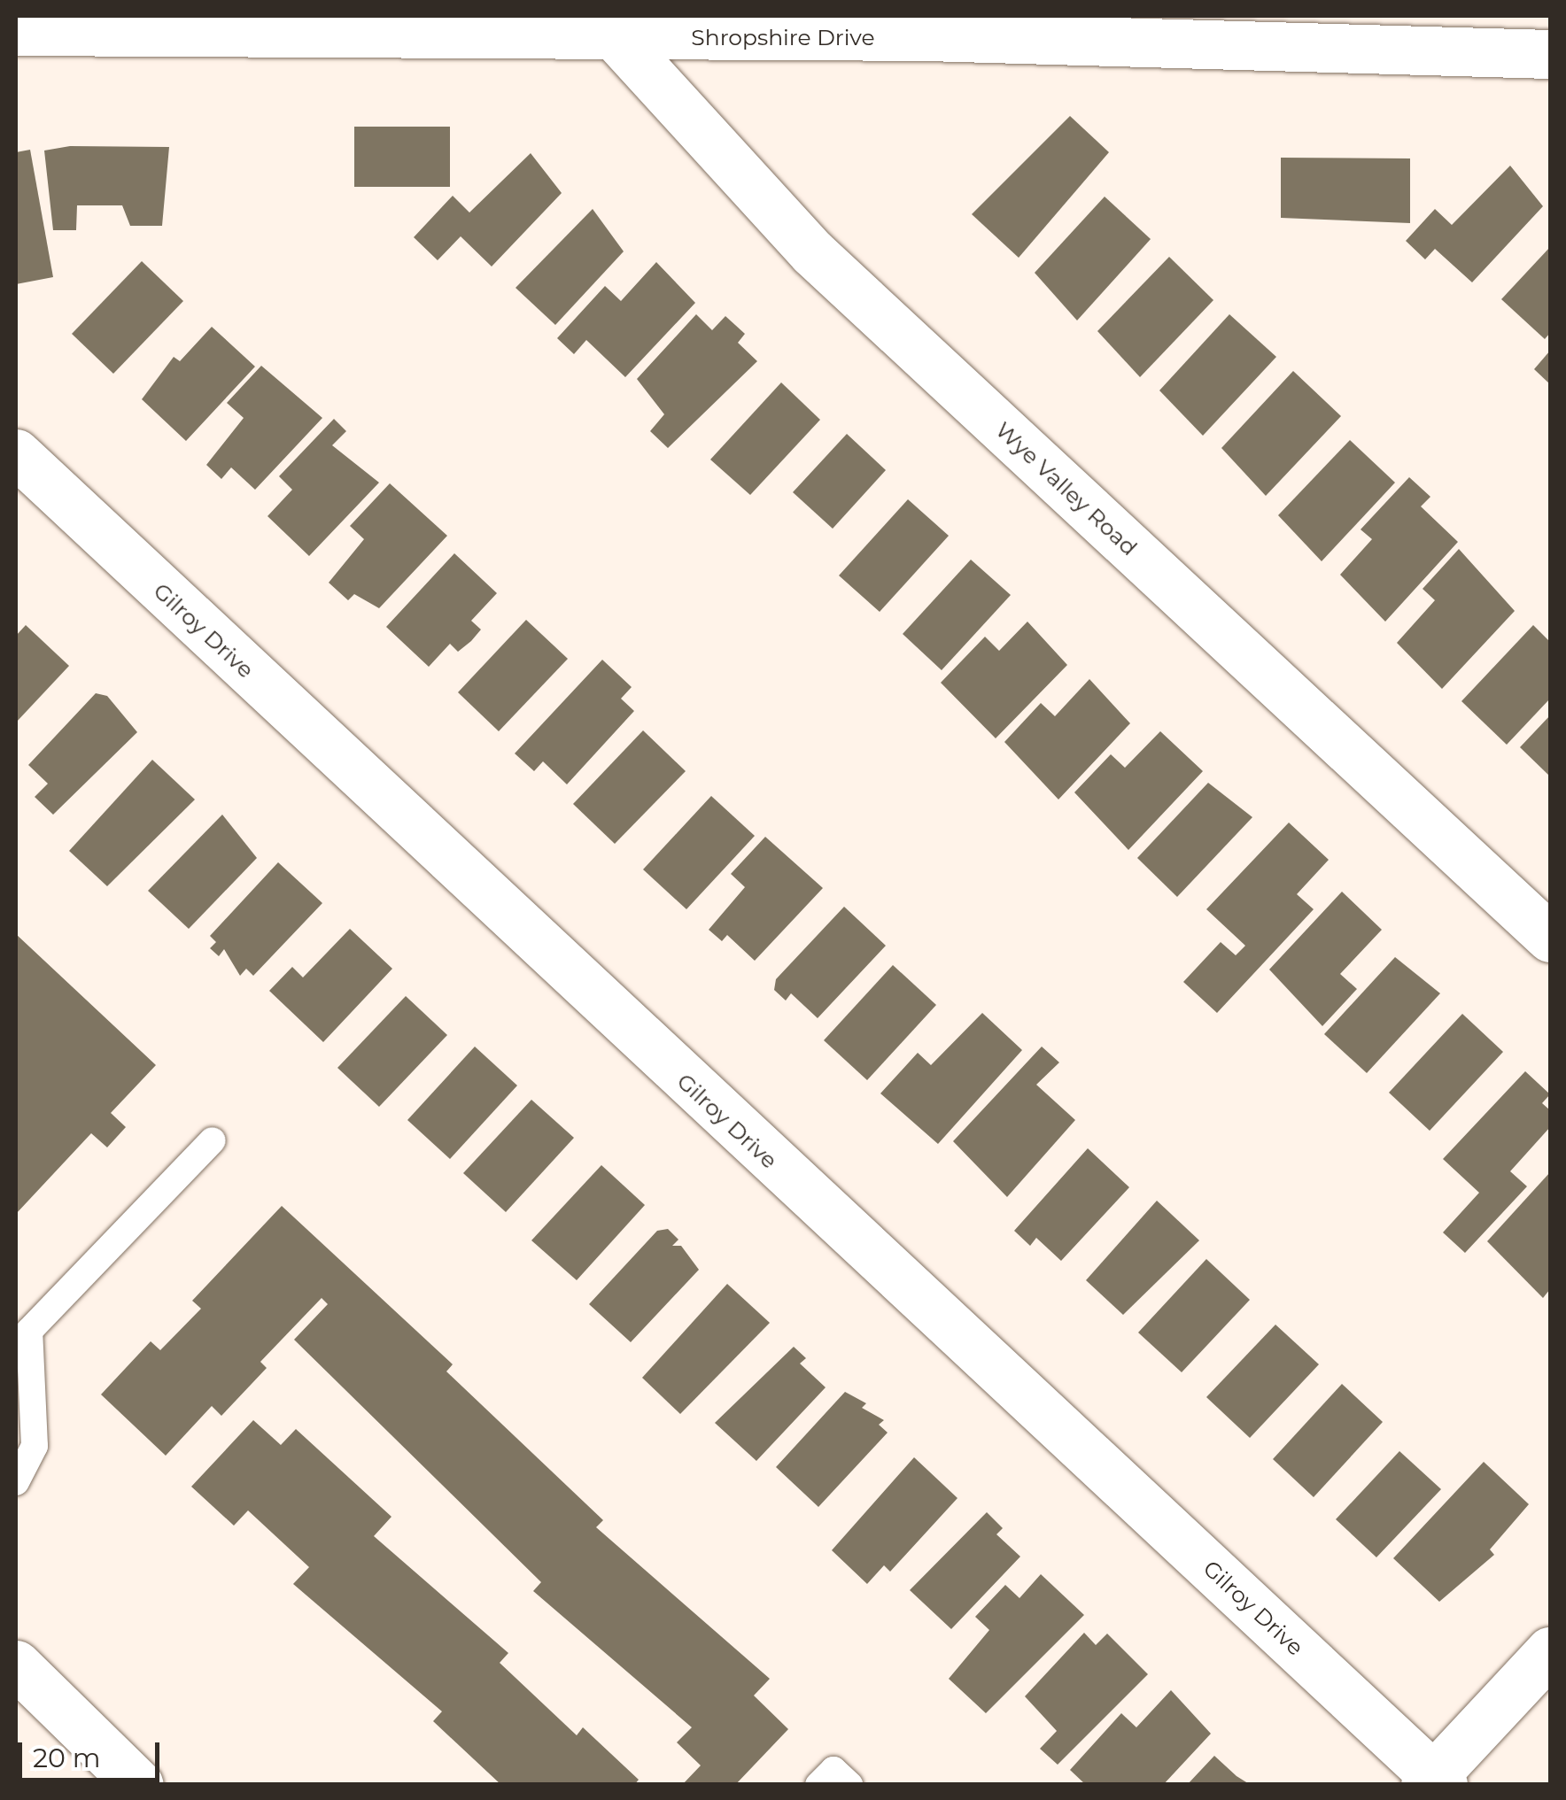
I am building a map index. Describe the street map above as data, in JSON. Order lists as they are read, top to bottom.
{
  "streets": {
    "street": ["Shropshire Drive", "Wye Valley Road", "Gilroy Drive"]
  },
  "crossings": [
    ["Shropshire Drive", "Wye Valley Road"]
  ],
  "scale_bar": "20 m"
}
